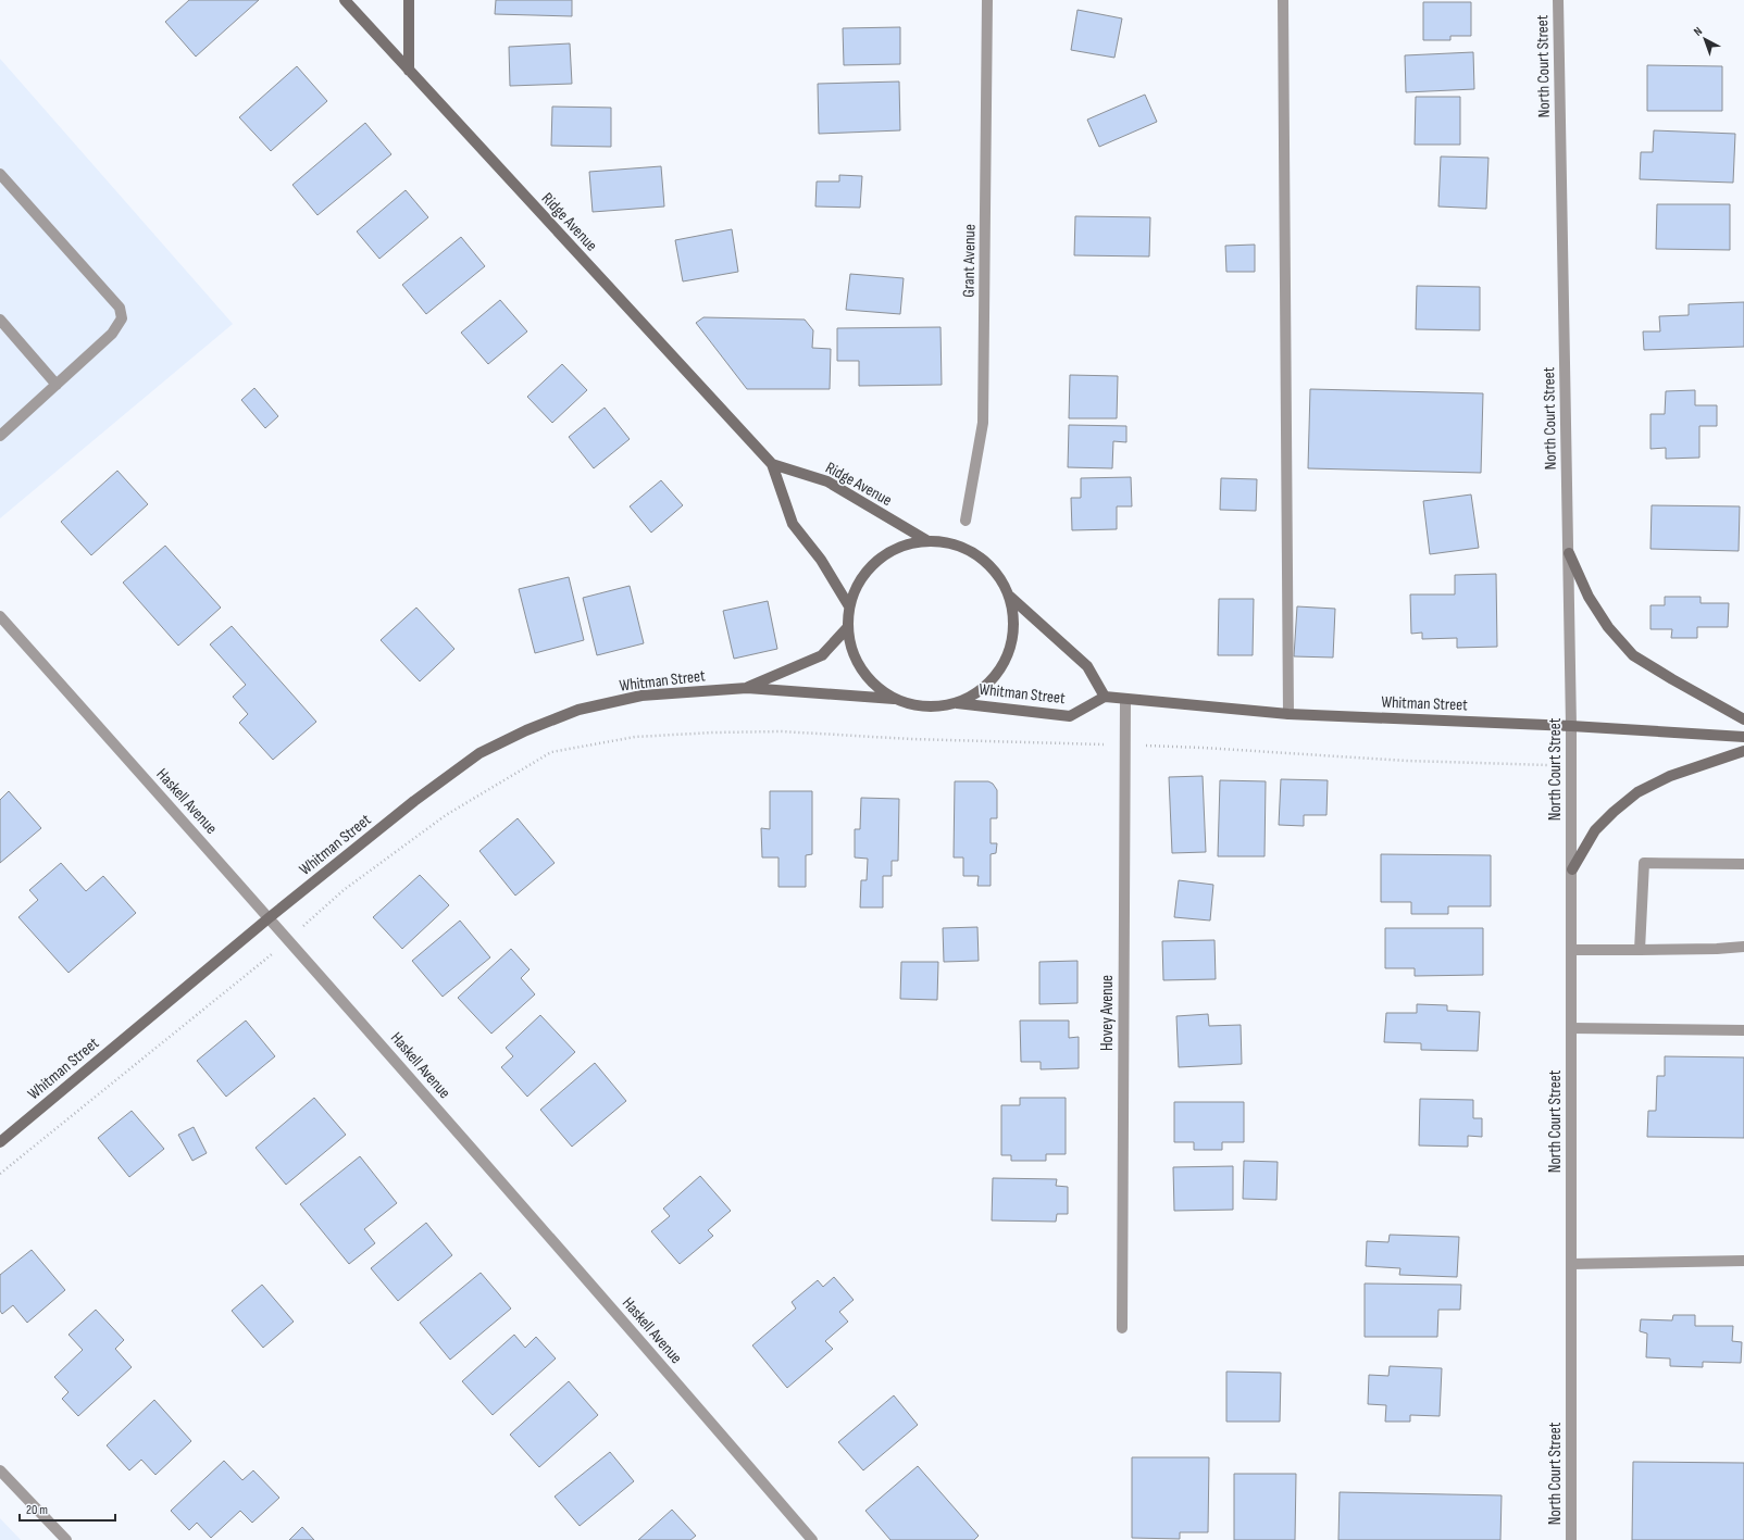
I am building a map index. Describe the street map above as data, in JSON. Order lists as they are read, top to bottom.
{
  "streets": {
    "main road": ["Ridge Avenue", "Whitman Street"],
    "street": [
      "North Court Street",
      "Grant Avenue",
      "Haskell Avenue",
      "Hovey Avenue"
    ]
  },
  "crossings": [
    ["North Court Street", "Whitman Street"],
    ["Whitman Street", "Haskell Avenue"],
    ["Whitman Street", "Hovey Avenue"]
  ],
  "scale_bar": "20 m",
  "north": "top left"
}
